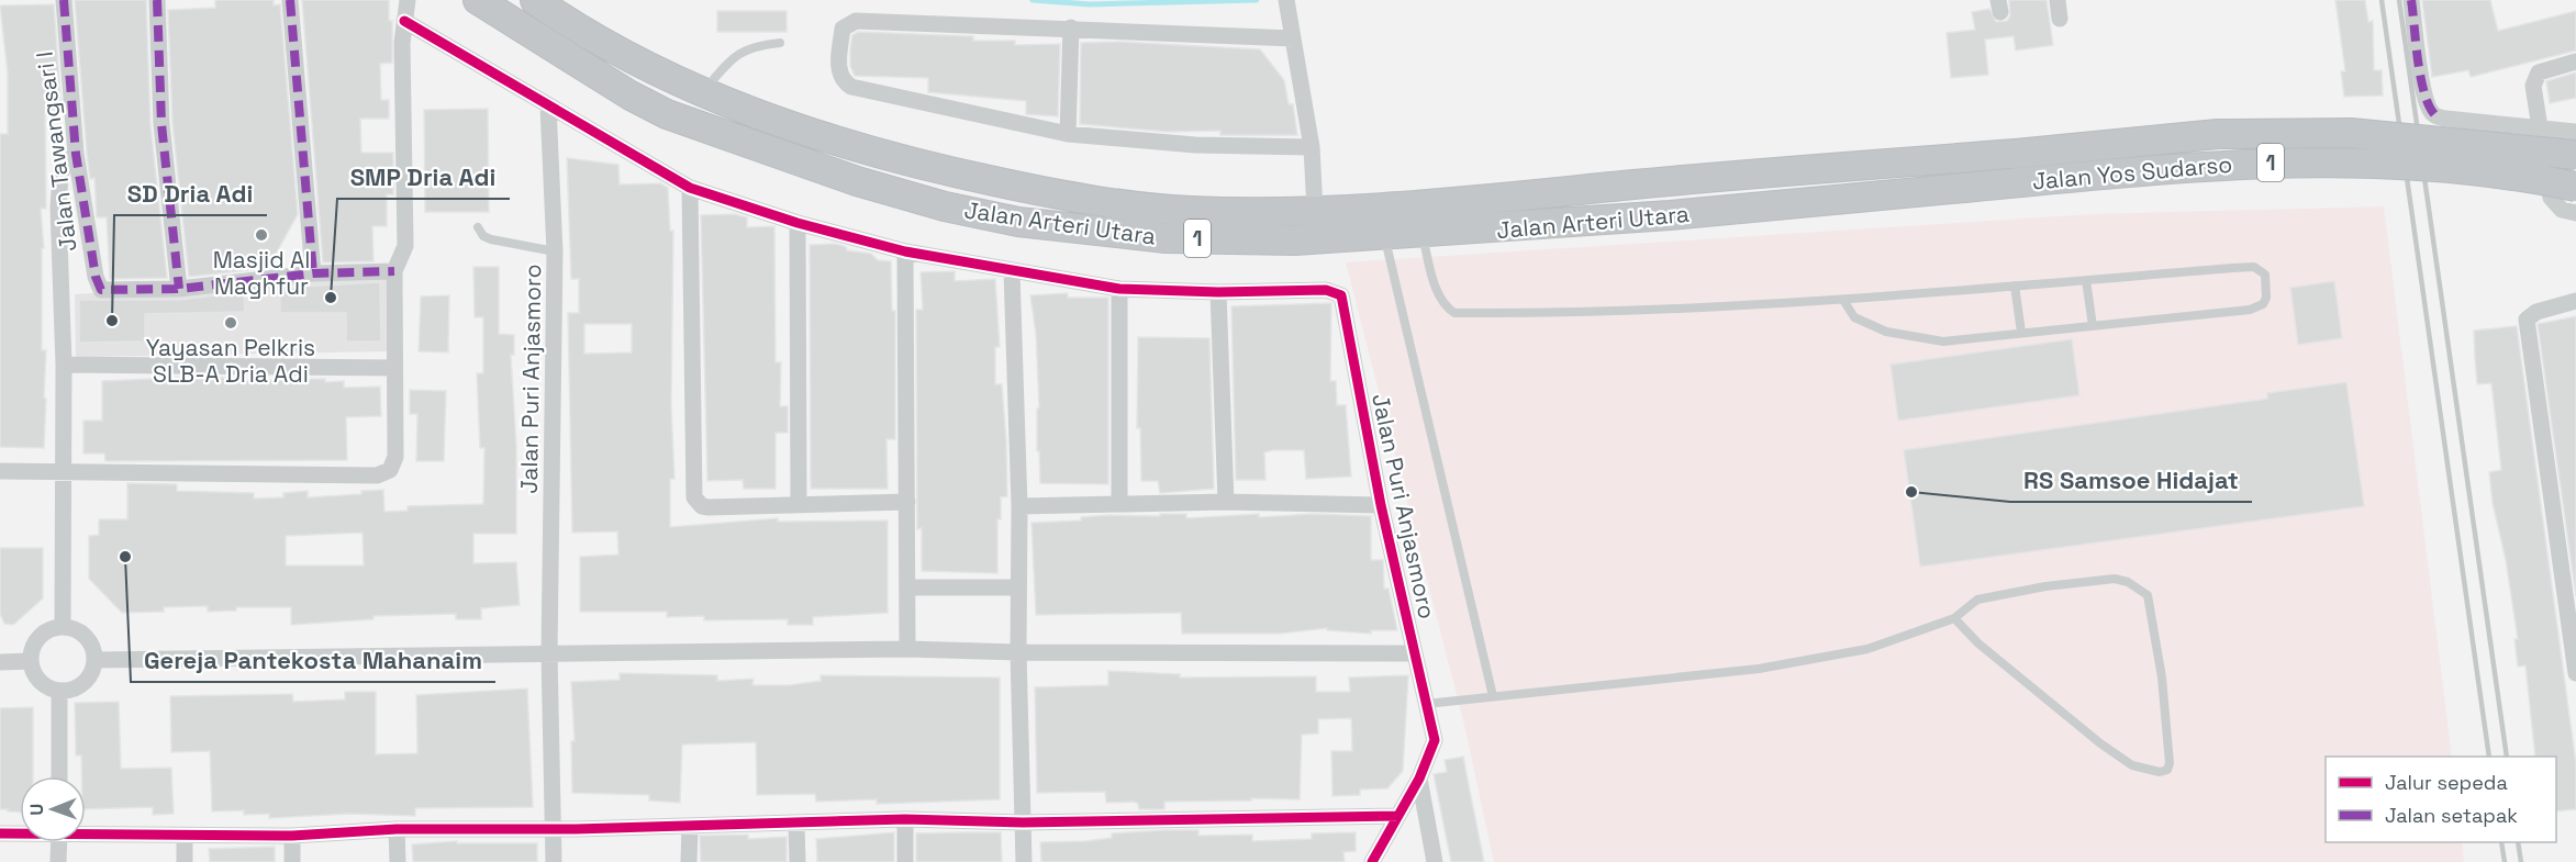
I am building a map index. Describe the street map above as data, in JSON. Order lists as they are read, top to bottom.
{
  "streets": {
    "highway": ["1", "Jalan Yos Sudarso", "Jalan Arteri Utara"],
    "street": ["Jalan Tawangsari I", "Jalan Puri Anjasmoro"]
  },
  "crossings": [
    ["Jalan Yos Sudarso", "Jalan Arteri Utara"]
  ],
  "places": [
    "Masjid Al Maghfur",
    "SMP Dria Adi",
    "SD Dria Adi",
    "Yayasan Pelkris SLB-A Dria Adi",
    "RS Samsoe Hidajat",
    "Gereja Pantekosta Mahanaim"
  ],
  "legend": ["Jalur sepeda", "Jalan setapak"],
  "north": "left"
}
